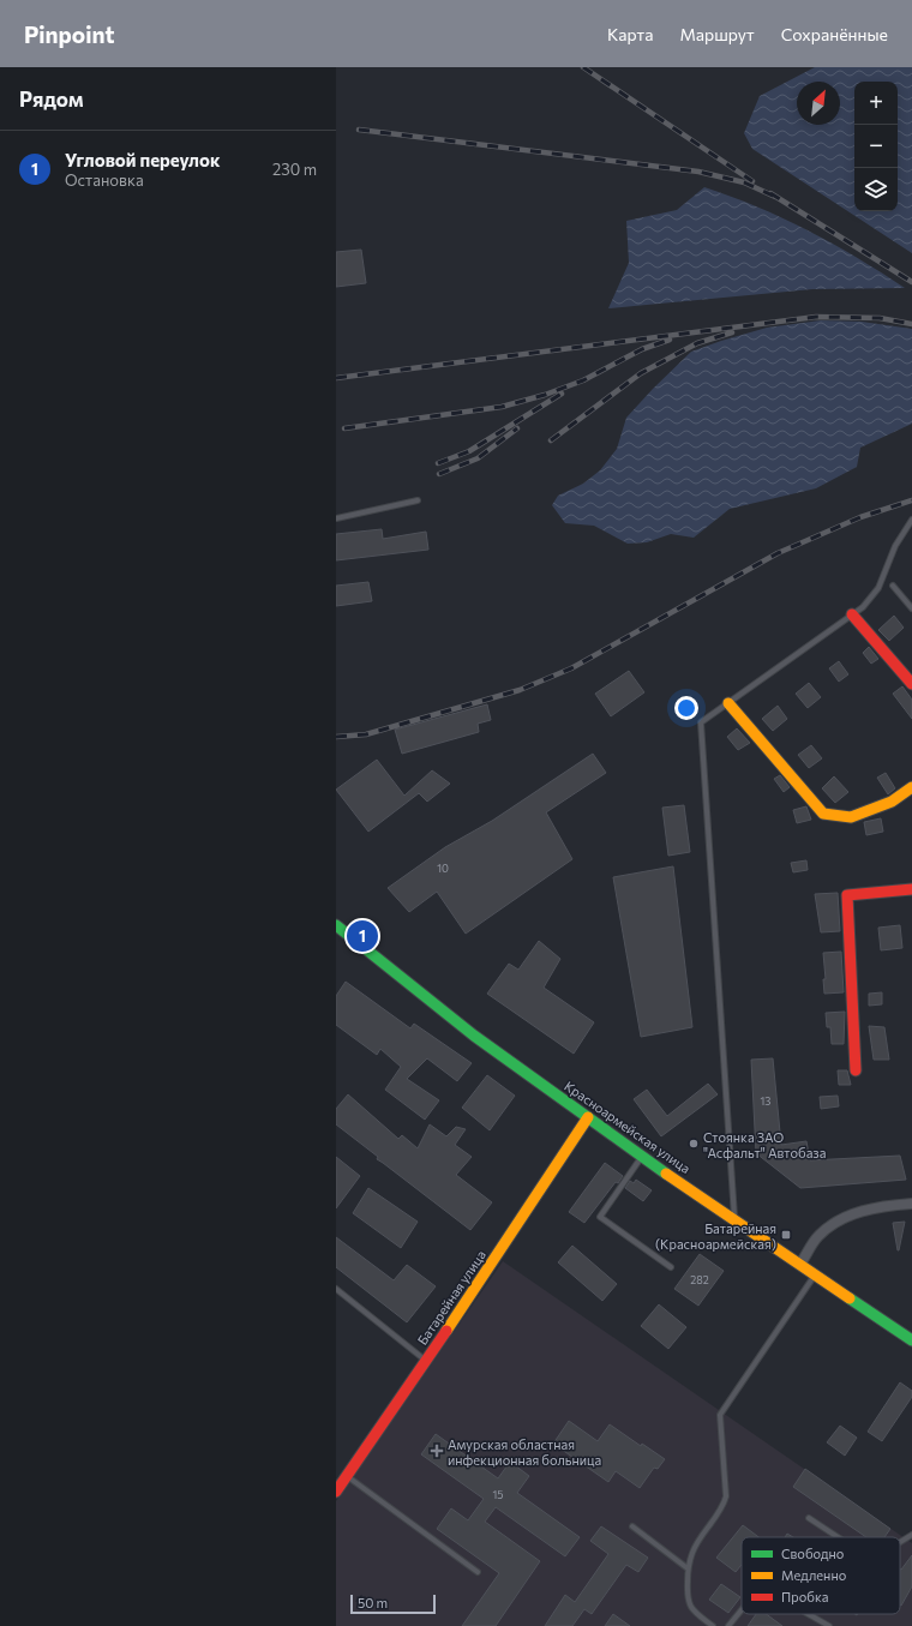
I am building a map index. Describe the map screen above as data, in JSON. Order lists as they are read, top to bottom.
{
  "streets": {
    "street": ["Красноармейская улица", "Батарейная улица"]
  },
  "crossings": [
    ["Красноармейская улица", "Батарейная улица"]
  ],
  "places": {
    "other": ["Стоянка ЗАО \"Асфальт\" Автобаза"],
    "transit": ["Батарейная (Красноармейская)"],
    "health": ["Амурская областная инфекционная больница"]
  },
  "house_numbers": [
    "10",
    "13",
    "282",
    "15"
  ],
  "legend": ["Свободно", "Медленно", "Пробка"],
  "scale_bar": "50 m",
  "north": "top right",
  "page": {
    "header": "Pinpoint",
    "nav": ["Карта", "Маршрут", "Сохранённые"],
    "heading": "Рядом",
    "map_buttons": ["+", "−"],
    "list": [
      {
        "mark": "1",
        "name": "Угловой переулок",
        "note": "Остановка",
        "value": "230 m"
      }
    ],
    "pins": "1",
    "scale": "50 m"
  }
}
